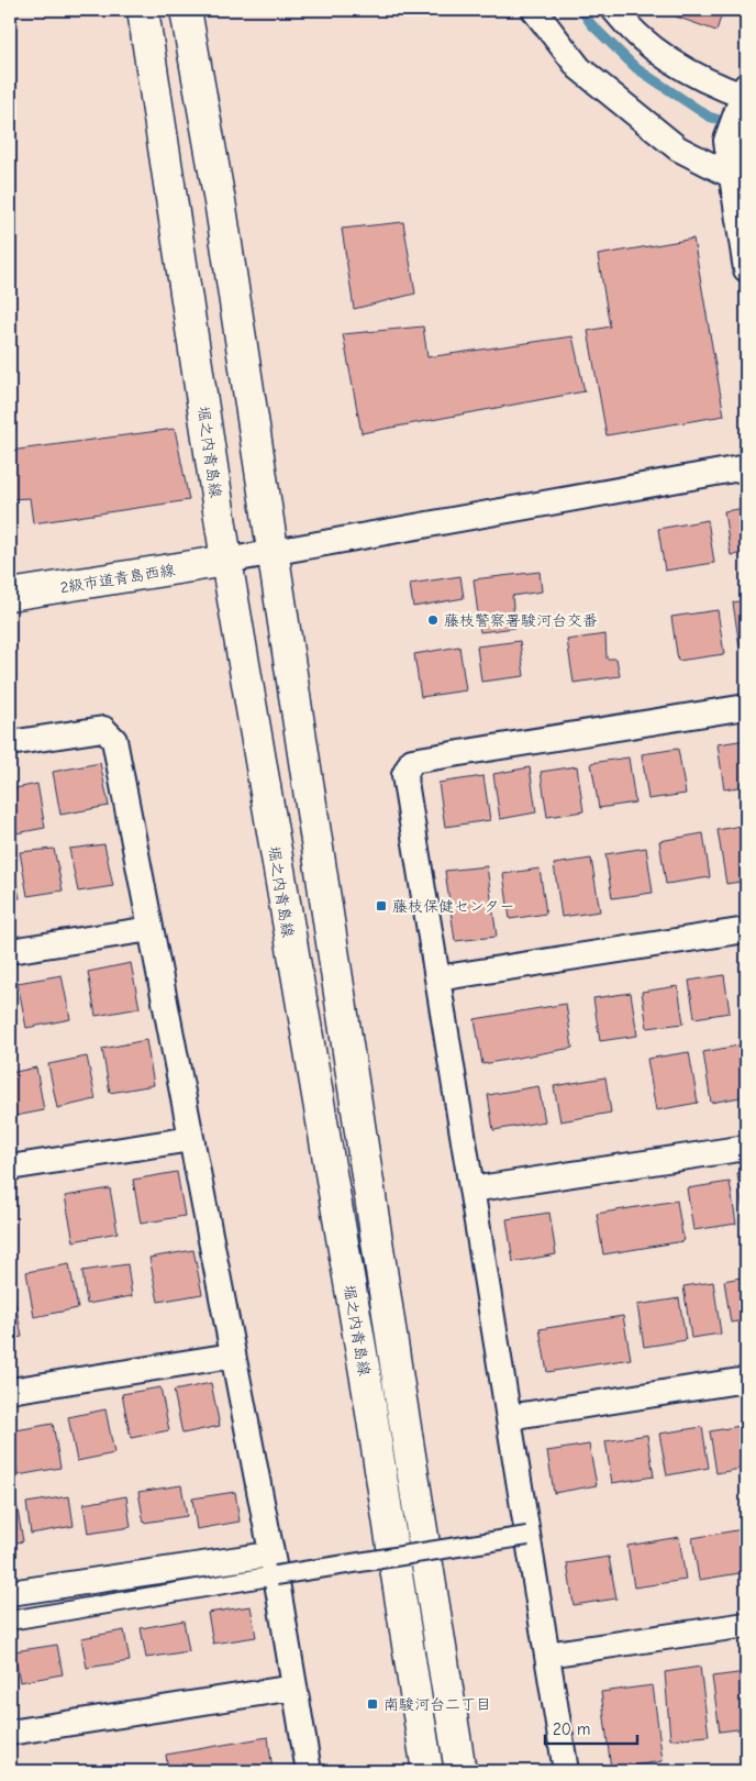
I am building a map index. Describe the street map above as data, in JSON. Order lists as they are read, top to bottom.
{
  "streets": {
    "main road": ["堀之内青島線", "2級市道青島西線"]
  },
  "crossings": [
    ["堀之内青島線", "2級市道青島西線"]
  ],
  "places": {
    "other": ["藤枝警察署駿河台交番"],
    "transit": ["藤枝保健センター", "南駿河台二丁目"]
  },
  "scale_bar": "20 m"
}
